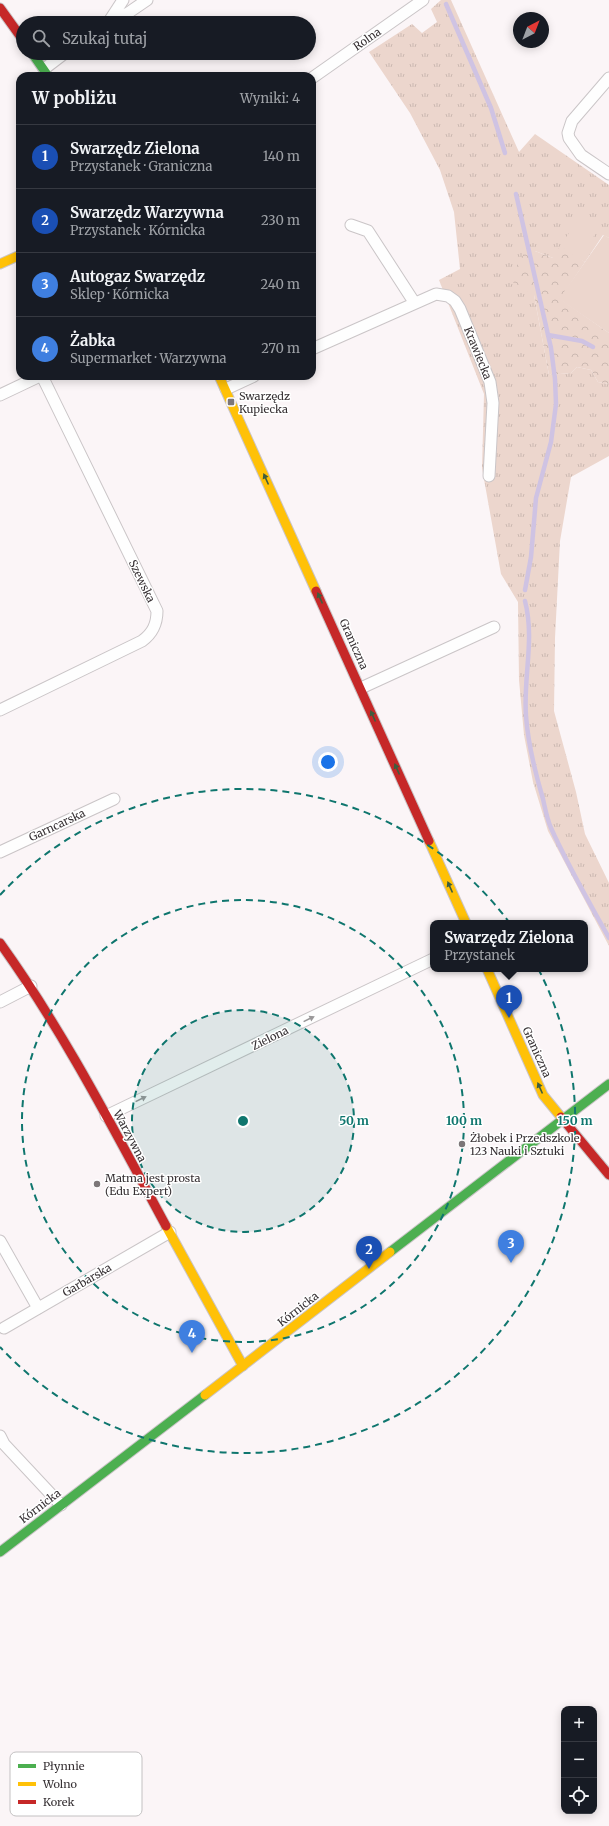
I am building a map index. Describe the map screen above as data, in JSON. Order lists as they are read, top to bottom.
{
  "streets": {
    "street": [
      "Rolna",
      "Krawiecka",
      "Szewska",
      "Graniczna",
      "Garncarska",
      "Zielona",
      "Warzywna",
      "Garbarska",
      "Kórnicka"
    ]
  },
  "crossings": [
    ["Graniczna", "Kórnicka"],
    ["Zielona", "Warzywna"],
    ["Warzywna", "Garbarska"],
    ["Warzywna", "Kórnicka"]
  ],
  "one_way": ["Graniczna", "Zielona"],
  "places": {
    "transit": ["Swarzędz Kupiecka"],
    "other": ["Żłobek i Przedszkole 123 Nauki i Sztuki", "Matma jest prosta (Edu Expert)"]
  },
  "legend": ["Płynnie", "Wolno", "Korek"],
  "north": "top right",
  "page": {
    "search": "Szukaj tutaj",
    "heading": ["W pobliżu", "Wyniki: 4"],
    "list": [
      {
        "mark": "1",
        "name": "Swarzędz Zielona",
        "note": "Przystanek · Graniczna",
        "value": "140 m"
      },
      {
        "mark": "2",
        "name": "Swarzędz Warzywna",
        "note": "Przystanek · Kórnicka",
        "value": "230 m"
      },
      {
        "mark": "3",
        "name": "Autogaz Swarzędz",
        "note": "Sklep · Kórnicka",
        "value": "240 m"
      },
      {
        "mark": "4",
        "name": "Żabka",
        "note": "Supermarket · Warzywna",
        "value": "270 m"
      }
    ],
    "popup": ["Swarzędz Zielona", "Przystanek"],
    "pins": [
      "1",
      "3",
      "2",
      "4"
    ],
    "map_buttons": ["+", "−"]
  },
  "rings": ["50 m", "100 m", "150 m"]
}
